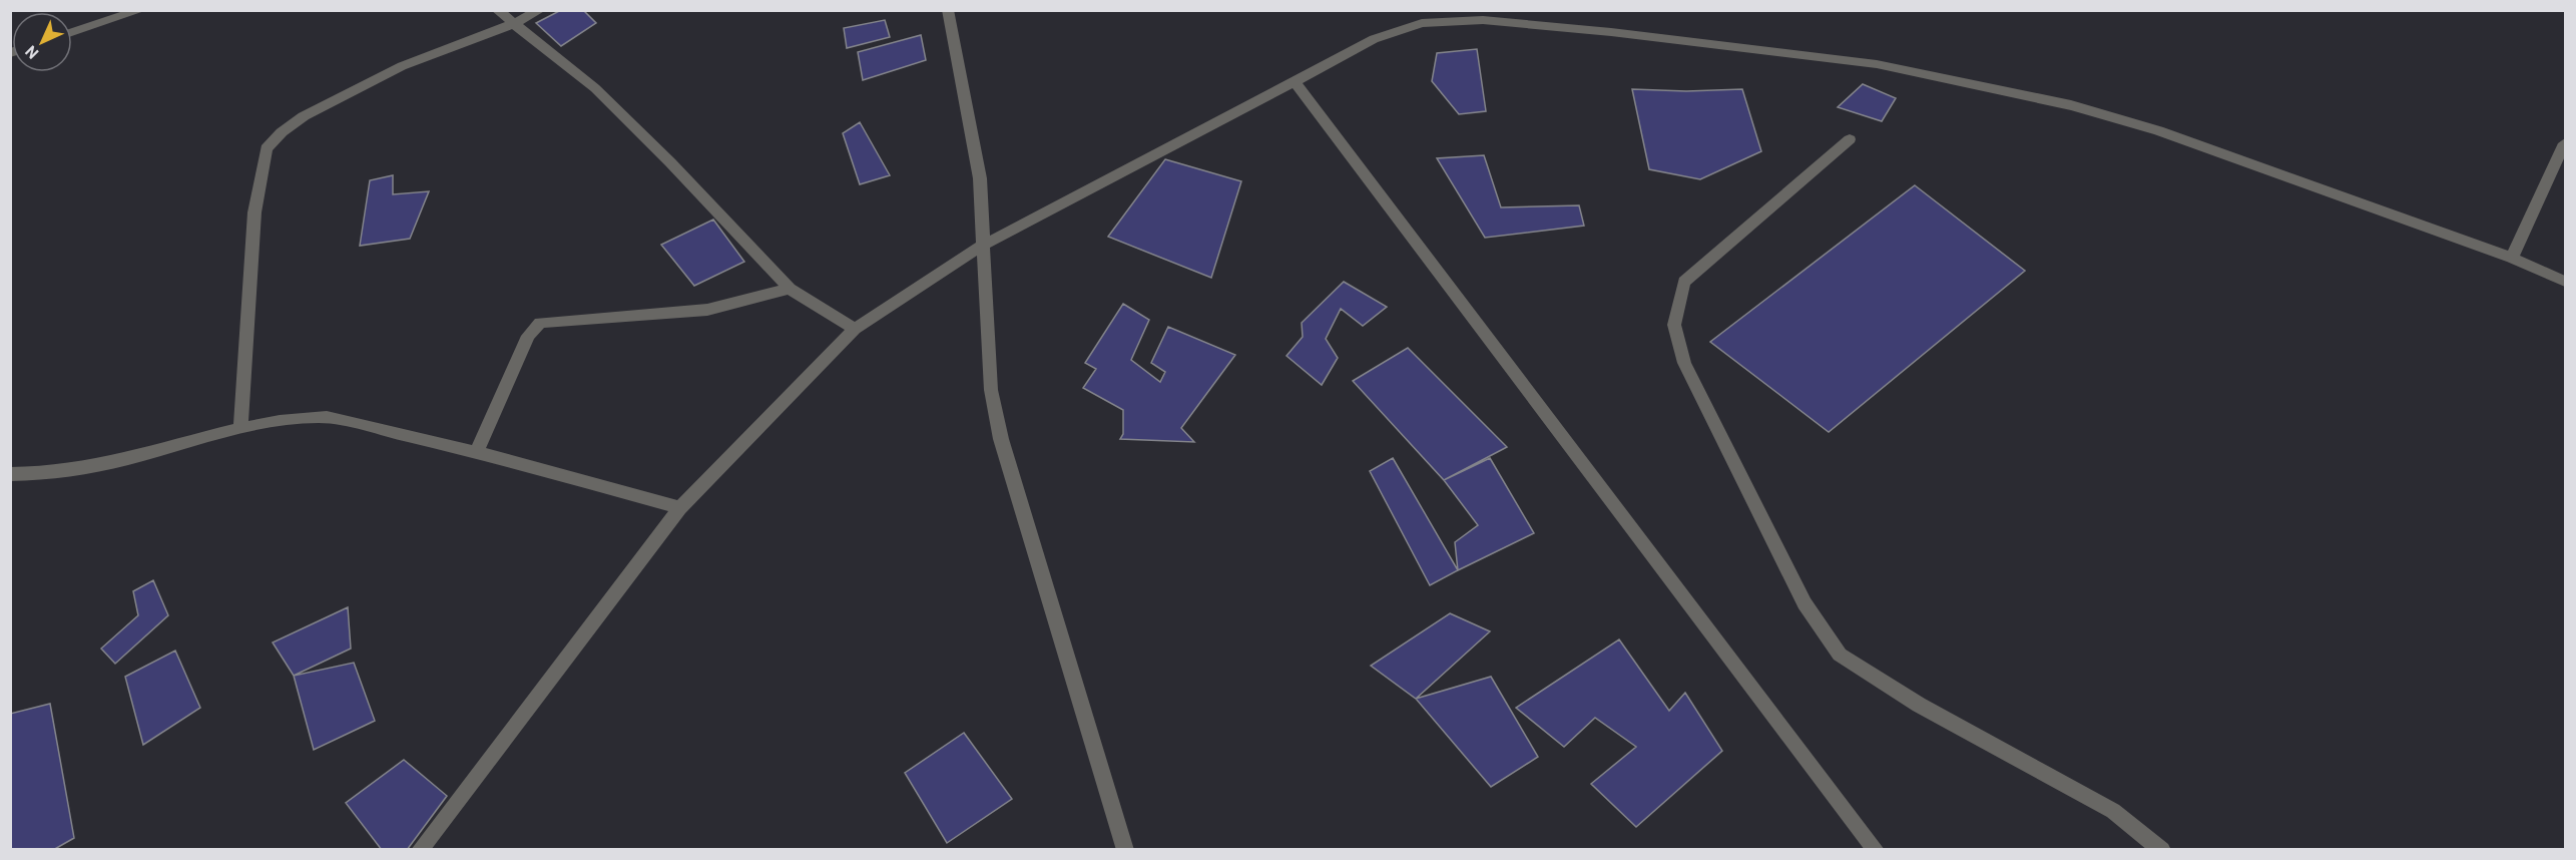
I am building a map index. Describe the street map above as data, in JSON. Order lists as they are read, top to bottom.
{
  "north": "bottom left"
}
